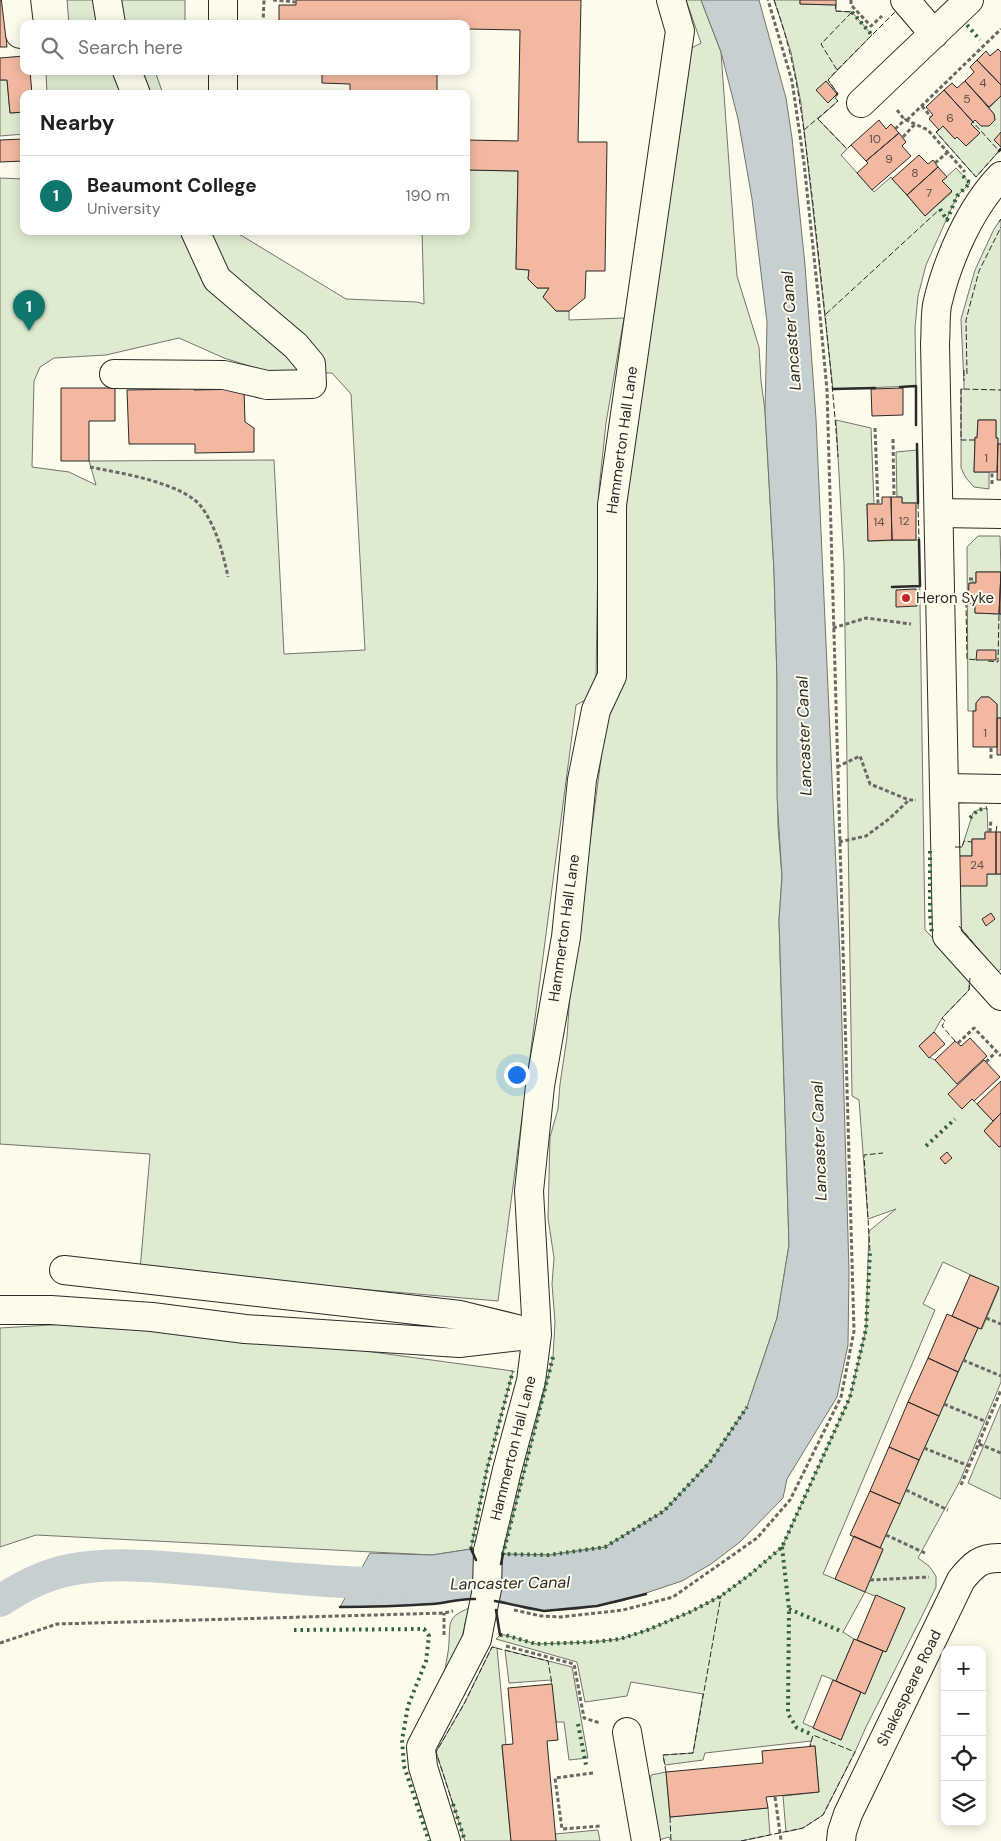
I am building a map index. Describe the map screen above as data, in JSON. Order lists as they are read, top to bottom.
{
  "streets": {
    "street": ["Hammerton Hall Lane", "Shakespeare Road"]
  },
  "water": ["Lancaster Canal"],
  "places": ["Heron Syke"],
  "house_numbers": [
    "4",
    "5",
    "6",
    "10",
    "9",
    "8",
    "7",
    "1",
    "12",
    "14",
    "1",
    "24"
  ],
  "page": {
    "search": "Search here",
    "heading": "Nearby",
    "list": [
      {
        "mark": "1",
        "name": "Beaumont College",
        "note": "University",
        "value": "190 m"
      }
    ],
    "pins": "1",
    "map_buttons": ["+", "−"]
  }
}
